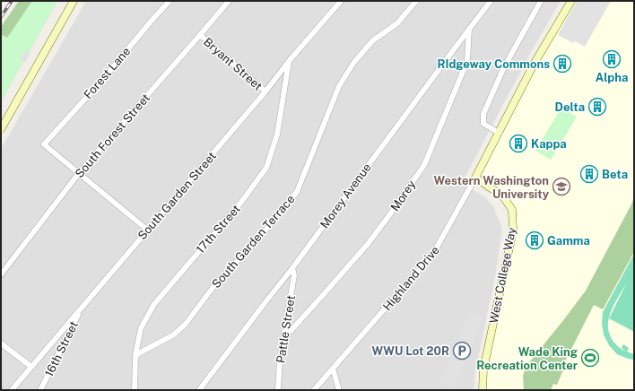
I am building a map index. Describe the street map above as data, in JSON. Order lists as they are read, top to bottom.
{
  "streets": {
    "street": [
      "Bryant Street",
      "Forest Lane",
      "South Forest Street",
      "South Garden Street",
      "Morey Avenue",
      "Morey",
      "17th Street",
      "South Garden Terrace",
      "West College Way",
      "Highland Drive",
      "Pattle Street",
      "16th Street"
    ]
  },
  "crossings": [
    ["Bryant Street", "South Forest Street"],
    ["Bryant Street", "South Garden Street"],
    ["Forest Lane", "South Forest Street"],
    ["South Garden Street", "17th Street"],
    ["South Garden Street", "16th Street"],
    ["Morey Avenue", "Morey"],
    ["Morey Avenue", "Pattle Street"],
    ["Morey", "Pattle Street"],
    ["17th Street", "South Garden Terrace"],
    ["West College Way", "Highland Drive"]
  ],
  "places": {
    "building": [
      "Alpha",
      "RIdgeway Commons",
      "Delta",
      "Kappa",
      "Beta",
      "Gamma"
    ],
    "school or university": ["Western Washington University"],
    "parking": ["WWU Lot 20R"],
    "sports": ["Wade King Recreation Center"]
  }
}
